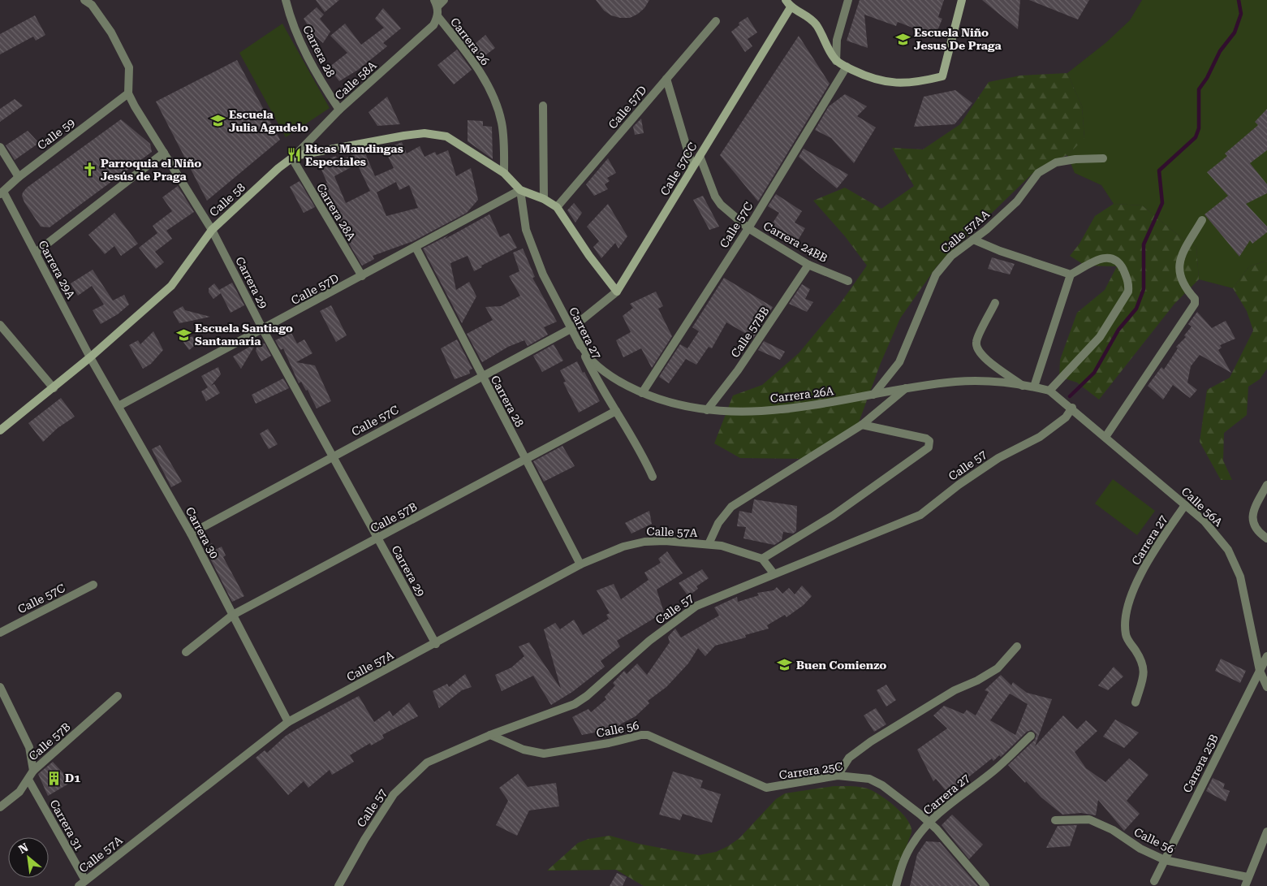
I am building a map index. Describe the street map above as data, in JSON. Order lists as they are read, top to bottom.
{
  "streets": {
    "street": [
      "Carrera 26",
      "Carrera 28",
      "Calle 58A",
      "Calle 57D",
      "Calle 59",
      "Calle 57CC",
      "Calle 58",
      "Carrera 28A",
      "Calle 57C",
      "Calle 57AA",
      "Carrera 24BB",
      "Carrera 29A",
      "Carrera 29",
      "Calle 57BB",
      "Carrera 27",
      "Carrera 26A",
      "Calle 57",
      "Calle 56A",
      "Calle 57B",
      "Calle 57A",
      "Carrera 30",
      "Calle 56",
      "Carrera 25B",
      "Carrera 25C",
      "Carrera 31"
    ]
  },
  "crossings": [
    ["Carrera 26", "Calle 58A"],
    ["Carrera 28", "Calle 58A"],
    ["Carrera 28", "Calle 57D"],
    ["Carrera 28", "Calle 57C"],
    ["Carrera 28", "Calle 57B"],
    ["Carrera 28", "Calle 57A"],
    ["Calle 58A", "Calle 58"],
    ["Calle 58A", "Carrera 28A"],
    ["Calle 57D", "Carrera 28A"],
    ["Calle 57D", "Carrera 29"],
    ["Calle 57D", "Carrera 27"],
    ["Calle 57D", "Carrera 30"],
    ["Calle 59", "Carrera 29A"],
    ["Calle 59", "Carrera 29"],
    ["Calle 57CC", "Calle 57C"],
    ["Calle 57CC", "Carrera 24BB"],
    ["Calle 57CC", "Carrera 27"],
    ["Calle 58", "Carrera 28A"],
    ["Calle 58", "Carrera 29A"],
    ["Calle 58", "Carrera 29"],
    ["Calle 58", "Carrera 30"],
    ["Calle 57C", "Carrera 24BB"],
    ["Calle 57C", "Carrera 29"],
    ["Calle 57C", "Carrera 27"],
    ["Calle 57C", "Carrera 26A"],
    ["Calle 57C", "Carrera 30"],
    ["Calle 57AA", "Carrera 26A"],
    ["Carrera 24BB", "Calle 57BB"],
    ["Carrera 29A", "Carrera 30"],
    ["Carrera 29", "Calle 57B"],
    ["Carrera 29", "Calle 57A"],
    ["Calle 57BB", "Carrera 26A"],
    ["Carrera 27", "Carrera 26A"],
    ["Carrera 27", "Calle 56A"],
    ["Carrera 27", "Calle 57B"],
    ["Carrera 27", "Carrera 25C"],
    ["Carrera 26A", "Calle 57"],
    ["Carrera 26A", "Calle 56A"],
    ["Carrera 26A", "Calle 57A"],
    ["Calle 57", "Calle 56A"],
    ["Calle 57", "Calle 56"],
    ["Calle 56A", "Carrera 25B"],
    ["Calle 57B", "Carrera 30"],
    ["Calle 57B", "Carrera 31"],
    ["Calle 57A", "Carrera 30"],
    ["Calle 57A", "Carrera 31"],
    ["Calle 56", "Carrera 25B"],
    ["Calle 56", "Carrera 25C"]
  ],
  "places": {
    "school or university": [
      "Escuela Niño Jesus De Praga",
      "Escuela Julia Agudelo",
      "Escuela Santiago Santamaria",
      "Buen Comienzo"
    ],
    "restaurant": ["Ricas Mandingas Especiales"],
    "church": ["Parroquia el Niño Jesús de Praga"],
    "building": ["D1"]
  },
  "north": "top left"
}
